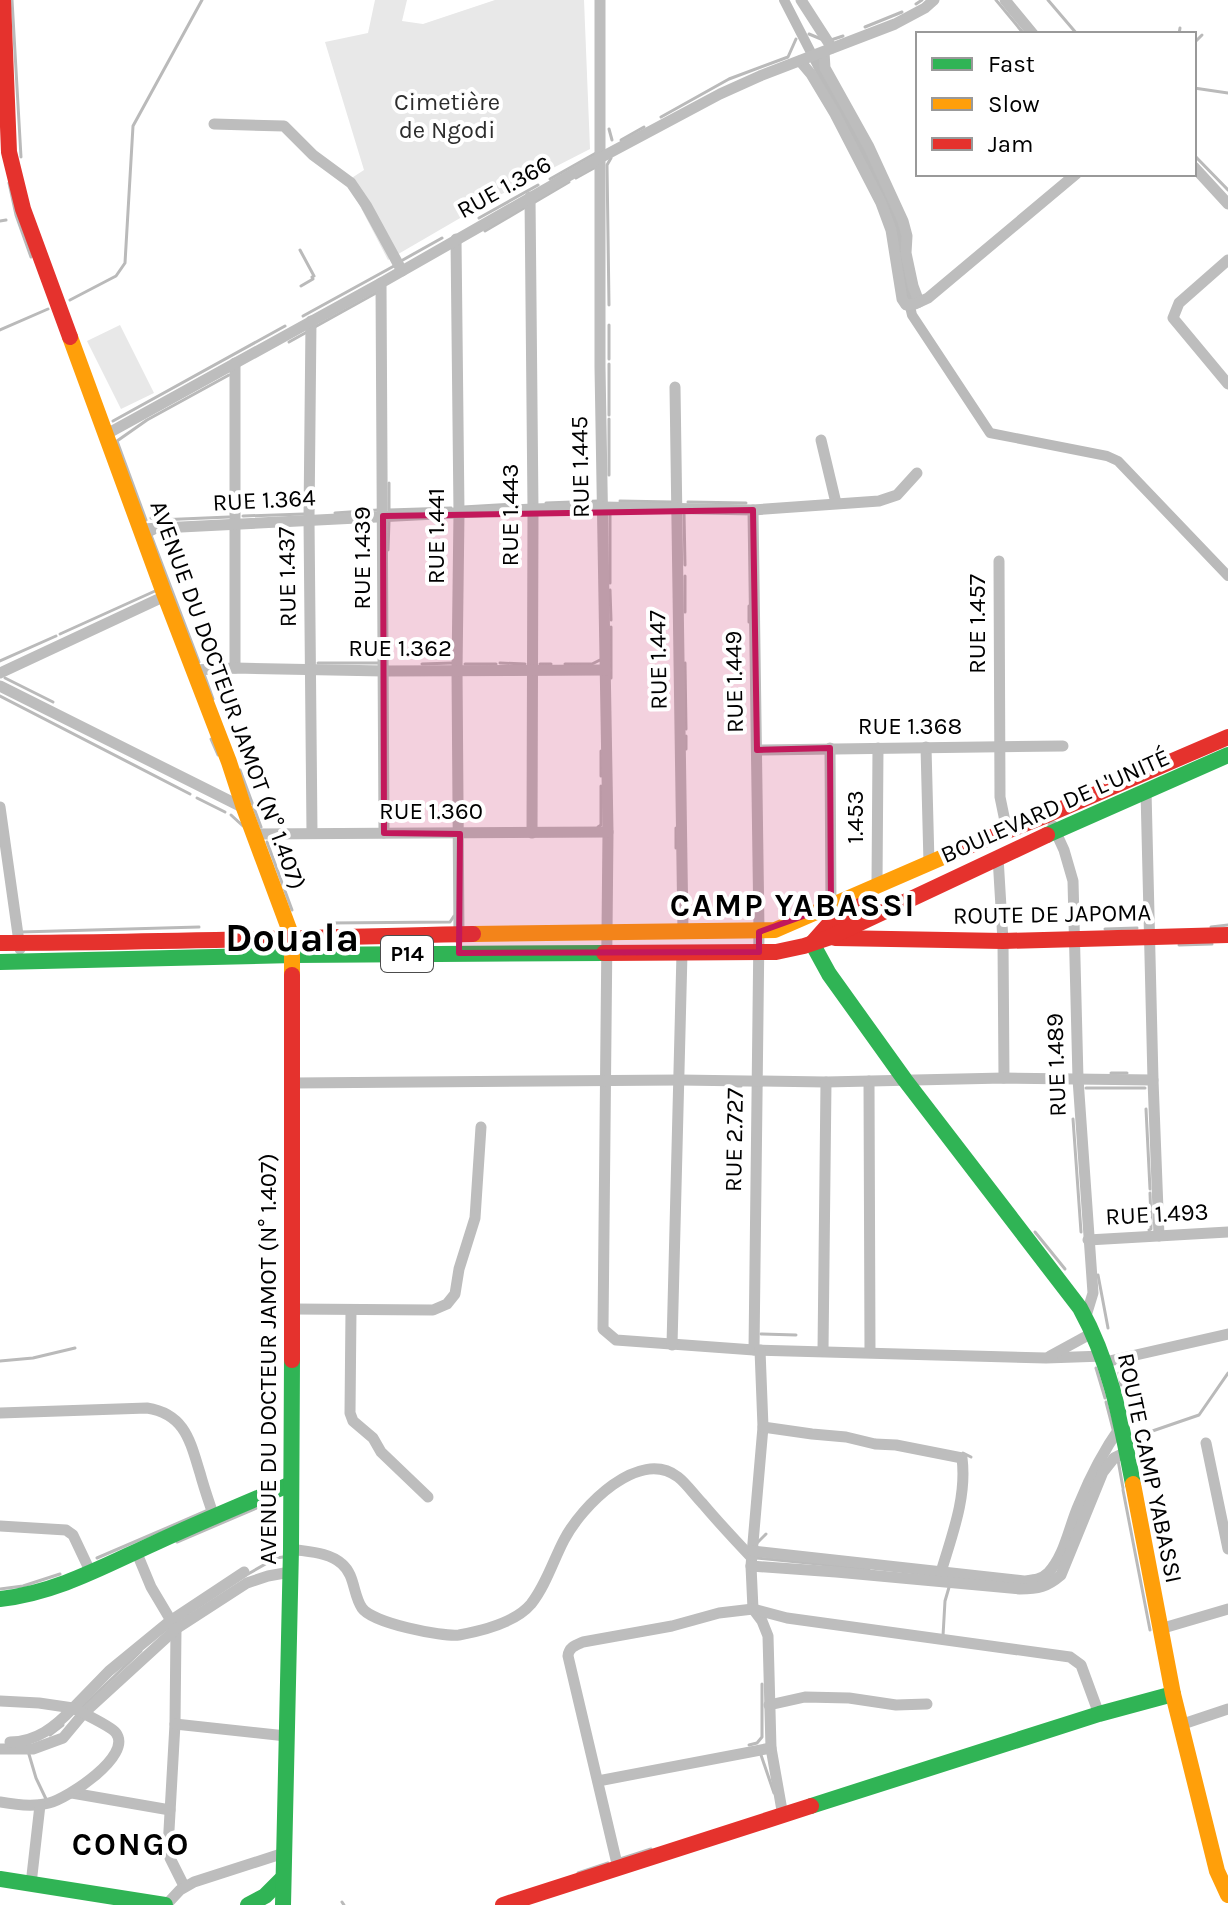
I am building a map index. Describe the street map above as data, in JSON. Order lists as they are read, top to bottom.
{
  "streets": {
    "main road": [
      "AVENUE DU DOCTEUR JAMOT (N° 1.407)",
      "BOULEVARD DE L'UNITÉ",
      "ROUTE DE JAPOMA",
      "P14",
      "ROUTE CAMP YABASSI"
    ],
    "street": [
      "RUE 1.366",
      "RUE 1.445",
      "RUE 1.364",
      "RUE 1.443",
      "RUE 1.441",
      "RUE 1.439",
      "RUE 1.437",
      "RUE 1.457",
      "RUE 1.362",
      "RUE 1.447",
      "RUE 1.449",
      "RUE 1.368",
      "RUE 1.360",
      "1.453",
      "RUE 1.489",
      "RUE 2.727",
      "RUE 1.493"
    ]
  },
  "crossings": [
    ["RUE 1.366", "RUE 1.445"],
    ["RUE 1.366", "RUE 1.443"],
    ["RUE 1.366", "RUE 1.441"],
    ["RUE 1.366", "RUE 1.439"],
    ["RUE 1.366", "RUE 1.437"],
    ["RUE 1.366", "AVENUE DU DOCTEUR JAMOT (N° 1.407)"],
    ["RUE 1.445", "RUE 1.364"],
    ["RUE 1.445", "RUE 1.362"],
    ["RUE 1.445", "BOULEVARD DE L'UNITÉ"],
    ["RUE 1.445", "RUE 1.360"],
    ["RUE 1.364", "RUE 1.443"],
    ["RUE 1.364", "RUE 1.441"],
    ["RUE 1.364", "RUE 1.439"],
    ["RUE 1.364", "RUE 1.437"],
    ["RUE 1.364", "RUE 1.447"],
    ["RUE 1.364", "AVENUE DU DOCTEUR JAMOT (N° 1.407)"],
    ["RUE 1.443", "RUE 1.362"],
    ["RUE 1.443", "RUE 1.360"],
    ["RUE 1.441", "RUE 1.362"],
    ["RUE 1.441", "BOULEVARD DE L'UNITÉ"],
    ["RUE 1.441", "RUE 1.360"],
    ["RUE 1.439", "RUE 1.362"],
    ["RUE 1.439", "RUE 1.360"],
    ["RUE 1.437", "RUE 1.362"],
    ["RUE 1.437", "RUE 1.360"],
    ["RUE 1.457", "RUE 1.368"],
    ["RUE 1.457", "BOULEVARD DE L'UNITÉ"],
    ["RUE 1.362", "AVENUE DU DOCTEUR JAMOT (N° 1.407)"],
    ["RUE 1.447", "BOULEVARD DE L'UNITÉ"],
    ["RUE 1.449", "RUE 1.368"],
    ["RUE 1.449", "BOULEVARD DE L'UNITÉ"],
    ["RUE 1.449", "RUE 2.727"],
    ["AVENUE DU DOCTEUR JAMOT (N° 1.407)", "BOULEVARD DE L'UNITÉ"],
    ["AVENUE DU DOCTEUR JAMOT (N° 1.407)", "RUE 1.360"],
    ["RUE 1.368", "1.453"],
    ["BOULEVARD DE L'UNITÉ", "1.453"],
    ["BOULEVARD DE L'UNITÉ", "ROUTE DE JAPOMA"],
    ["BOULEVARD DE L'UNITÉ", "RUE 1.489"],
    ["BOULEVARD DE L'UNITÉ", "RUE 2.727"],
    ["BOULEVARD DE L'UNITÉ", "ROUTE CAMP YABASSI"],
    ["ROUTE DE JAPOMA", "RUE 1.489"],
    ["ROUTE DE JAPOMA", "ROUTE CAMP YABASSI"],
    ["RUE 1.489", "RUE 1.493"],
    ["RUE 1.489", "ROUTE CAMP YABASSI"]
  ],
  "districts": ["CAMP YABASSI", "Douala", "CONGO"],
  "parks": ["Cimetière de Ngodi"],
  "legend": ["Fast", "Slow", "Jam"]
}
